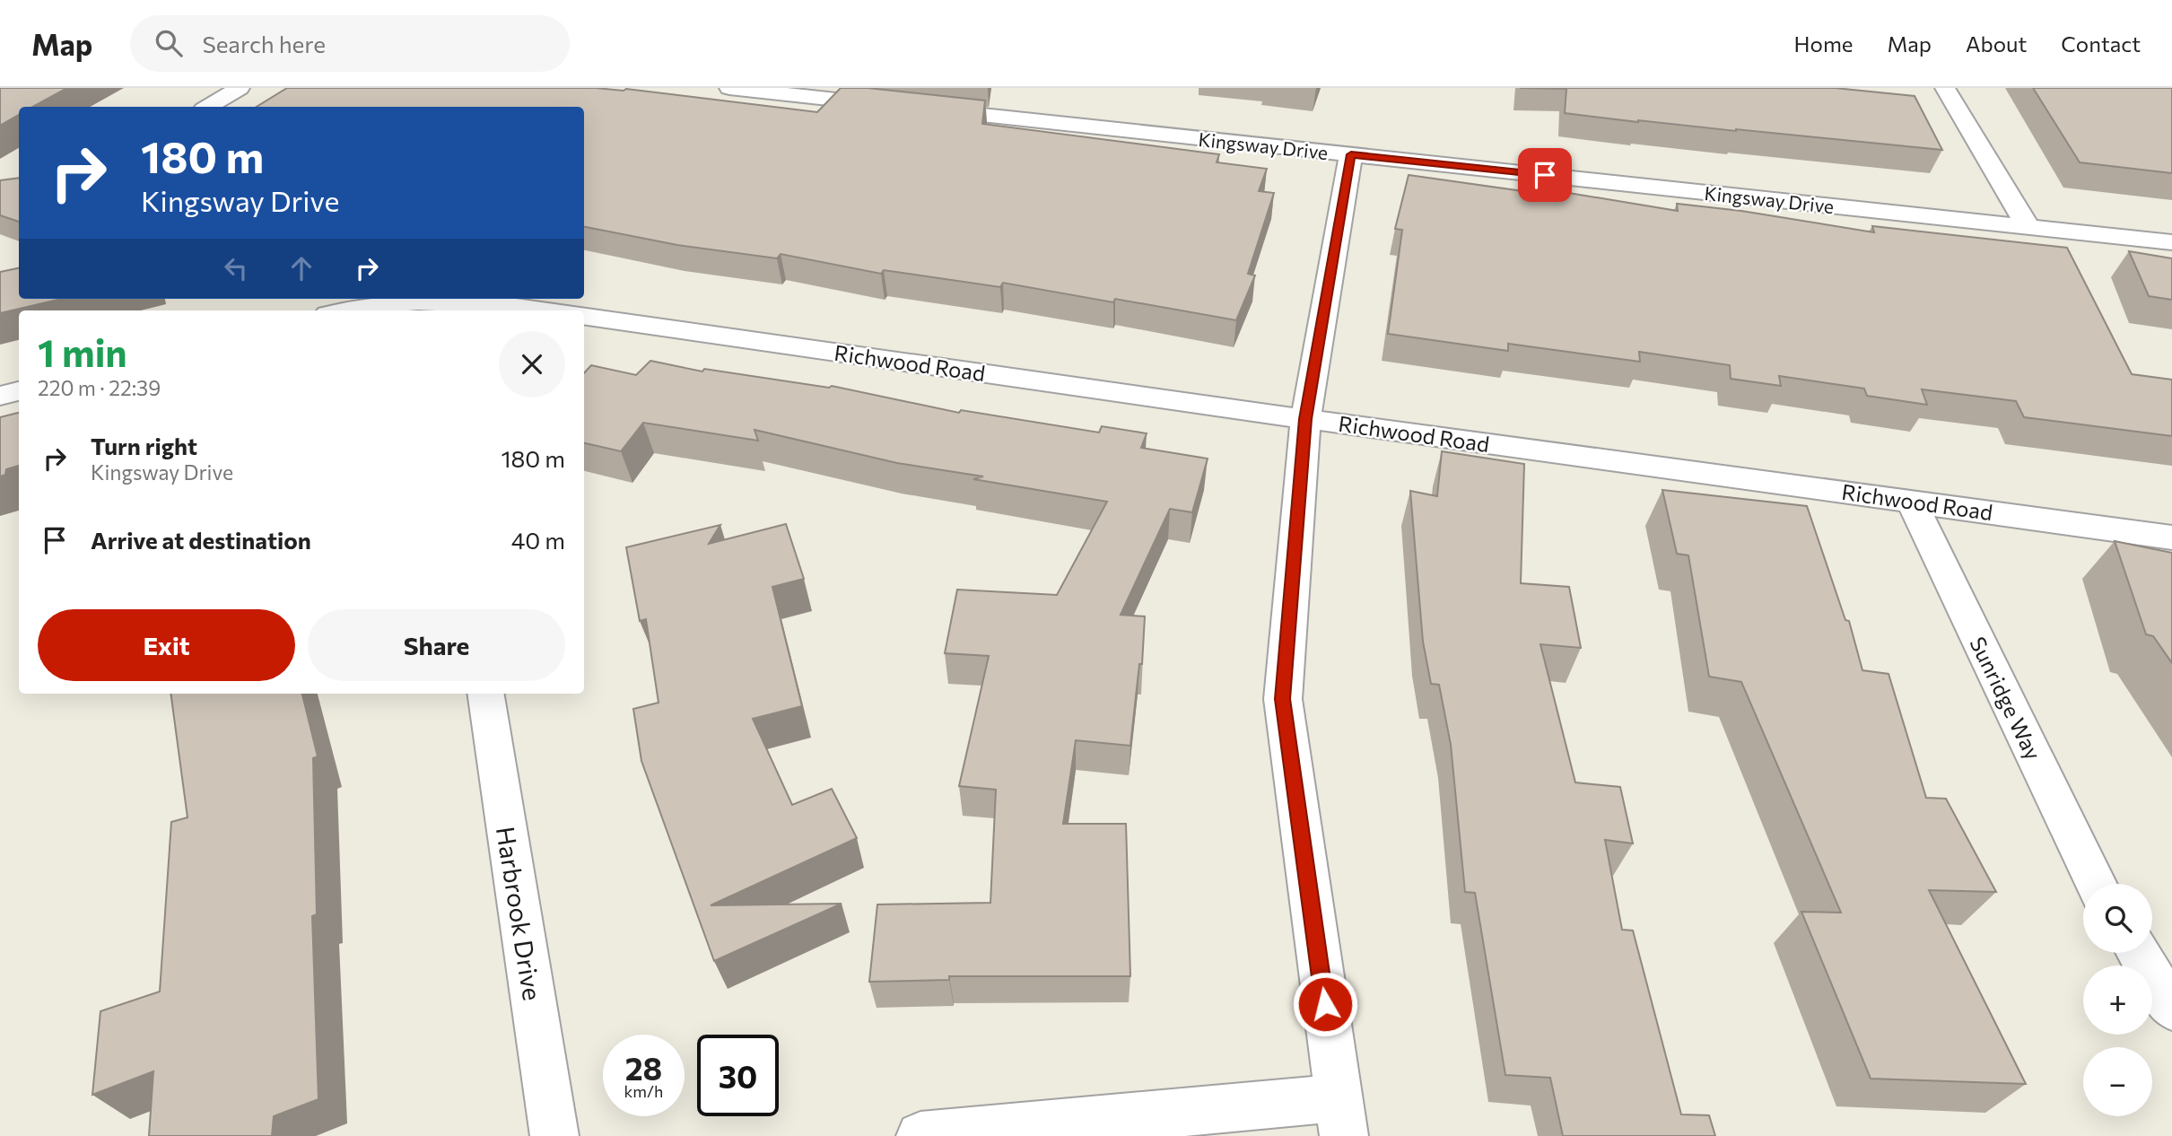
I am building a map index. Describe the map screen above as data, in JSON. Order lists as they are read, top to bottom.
{
  "streets": {
    "street": [
      "Kingsway Drive",
      "Richwood Road",
      "Sunridge Way",
      "Harbrook Drive"
    ]
  },
  "crossings": [
    ["Richwood Road", "Sunridge Way"]
  ],
  "page": {
    "header": "Map",
    "search": "Search here",
    "nav": [
      "Home",
      "Map",
      "About",
      "Contact"
    ],
    "turn": ["180 m", "Kingsway Drive"],
    "heading": ["1 min", "220 m · 22:39"],
    "list": [
      {
        "name": "Turn right",
        "note": "Kingsway Drive",
        "value": "180 m"
      },
      {
        "name": "Arrive at destination",
        "value": "40 m"
      }
    ],
    "buttons": ["Exit", "Share"],
    "map_buttons": ["+", "−"],
    "speed": "28 km/h",
    "limit": "30"
  }
}
